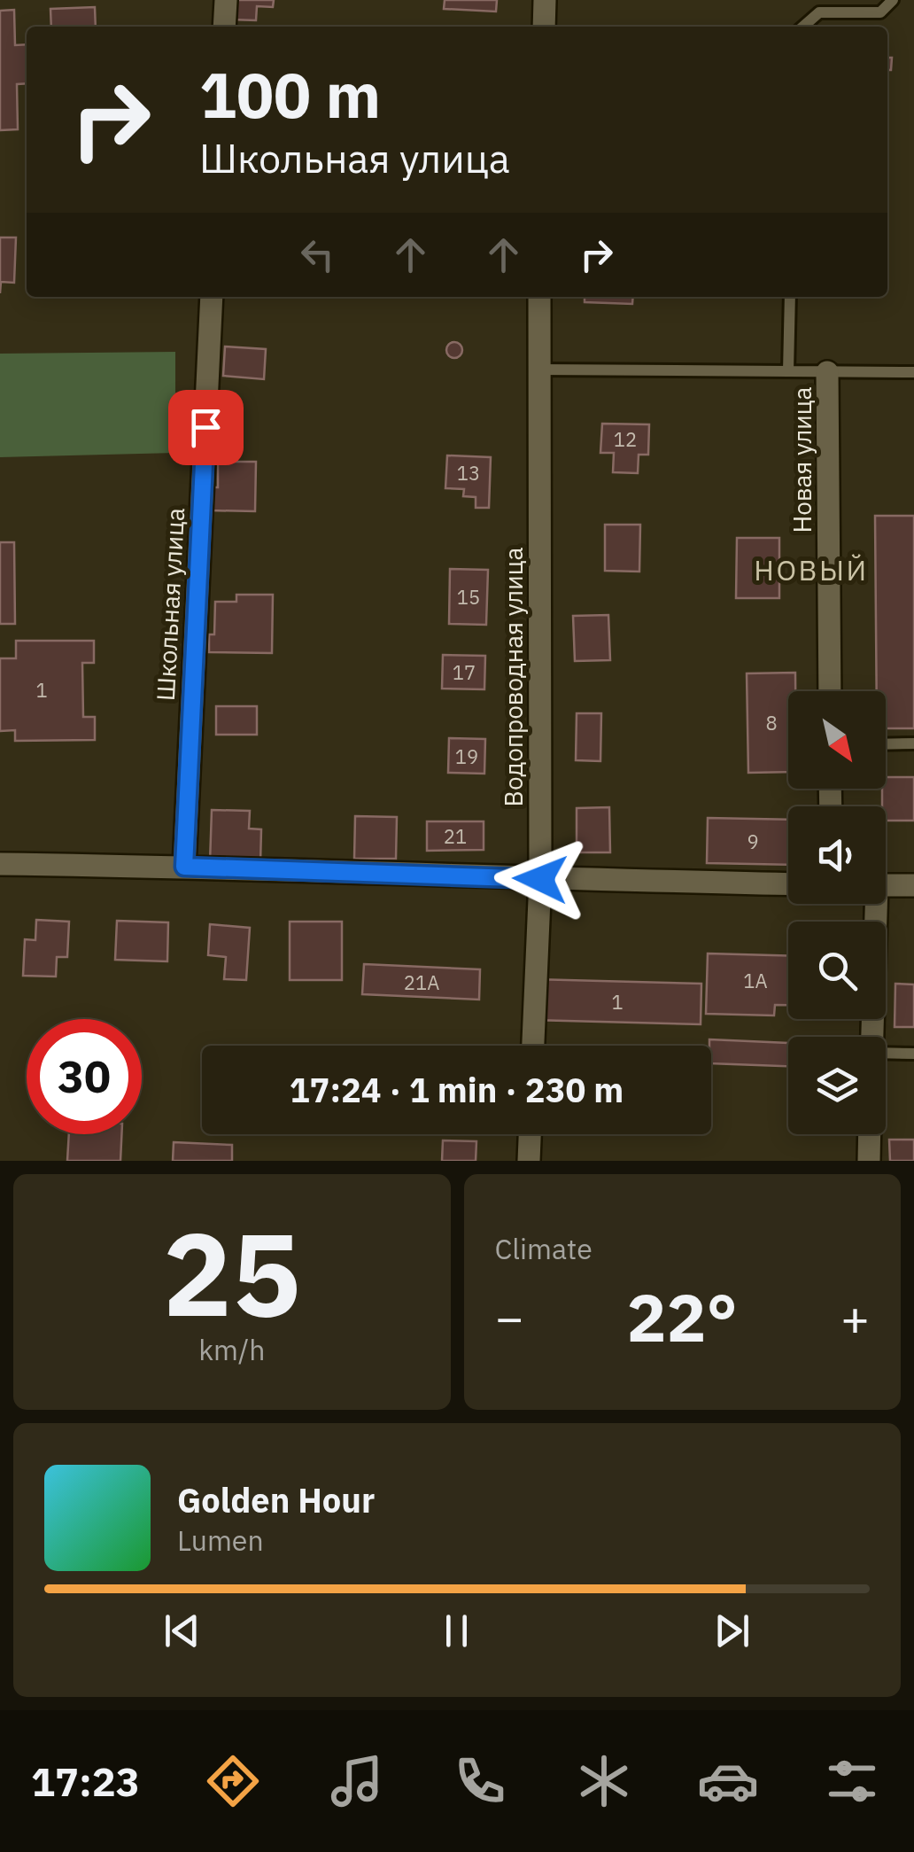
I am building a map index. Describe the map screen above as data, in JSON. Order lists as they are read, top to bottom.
{
  "streets": {
    "street": ["Новая улица", "Школьная улица", "Водопроводная улица"]
  },
  "districts": ["НОВЫЙ"],
  "house_numbers": [
    "12",
    "13",
    "15",
    "17",
    "1",
    "8",
    "19",
    "21",
    "9",
    "1А",
    "21А",
    "1"
  ],
  "north": "bottom right",
  "page": {
    "turn": ["100 m", "Школьная улица"],
    "limit": "30",
    "trip": "17:24 · 1 min · 230 m",
    "tile": [
      ["25", "km/h"],
      "Climate"
    ],
    "heat": ["−", "22°", "+"],
    "song": ["Golden Hour", "Lumen"],
    "tabs": "17:23"
  }
}
